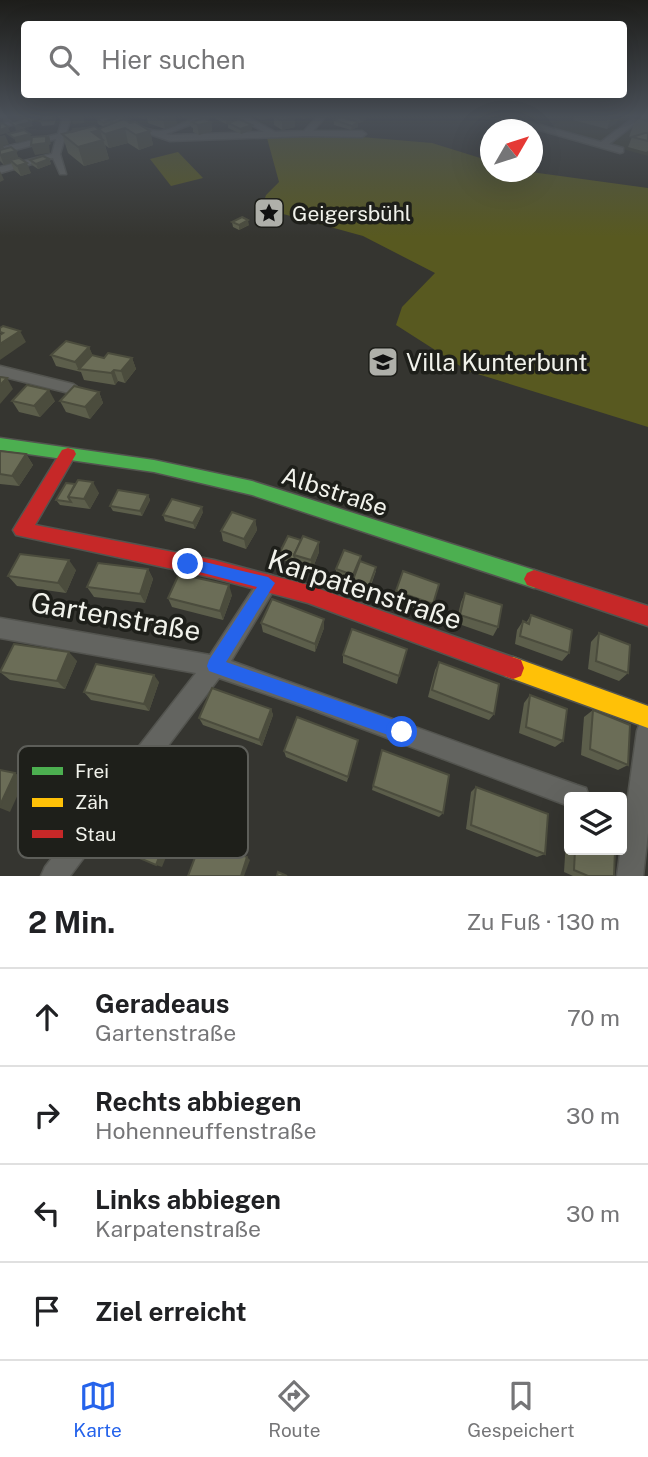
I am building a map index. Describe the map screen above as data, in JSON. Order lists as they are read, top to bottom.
{
  "streets": {
    "street": ["Albstraße", "Karpatenstraße", "Gartenstraße"]
  },
  "crossings": [
    ["Albstraße", "Karpatenstraße"]
  ],
  "places": {
    "place": ["Geigersbühl"],
    "school or university": ["Villa Kunterbunt"]
  },
  "legend": ["Frei", "Zäh", "Stau"],
  "north": "top right",
  "page": {
    "search": "Hier suchen",
    "heading": ["2 Min.", "Zu Fuß · 130 m"],
    "list": [
      ["Geradeaus", "Gartenstraße", "70 m"],
      ["Rechts abbiegen", "Hohenneuffenstraße", "30 m"],
      ["Links abbiegen", "Karpatenstraße", "30 m"],
      "Ziel erreicht"
    ],
    "nav": ["Karte", "Route", "Gespeichert"]
  }
}
